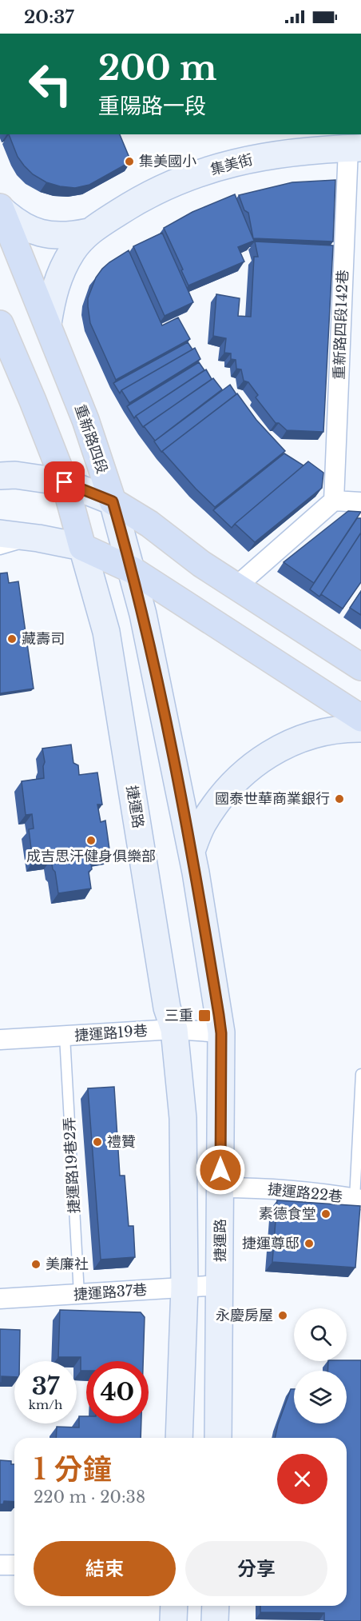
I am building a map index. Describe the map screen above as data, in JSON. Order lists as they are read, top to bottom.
{
  "streets": {
    "main road": ["重新路四段"],
    "street": [
      "集美街",
      "重新路四段142巷",
      "捷運路",
      "捷運路19巷",
      "捷運路22巷",
      "捷運路37巷"
    ],
    "lane": ["捷運路19巷2弄"]
  },
  "crossings": [
    ["集美街", "重新路四段142巷"],
    ["集美街", "重新路四段"],
    ["重新路四段", "捷運路"],
    ["捷運路", "捷運路19巷"],
    ["捷運路", "捷運路22巷"],
    ["捷運路", "捷運路37巷"],
    ["捷運路19巷", "捷運路19巷2弄"],
    ["捷運路19巷2弄", "捷運路37巷"]
  ],
  "places": {
    "other": [
      "集美國小",
      "藏壽司",
      "國泰世華商業銀行",
      "成吉思汗健身俱樂部",
      "禮贊",
      "素德食堂",
      "捷運尊邸",
      "美廉社",
      "永慶房屋"
    ],
    "transit": ["三重"]
  },
  "page": {
    "status": "20:37",
    "turn": ["200 m", "重陽路一段"],
    "speed": "37 km/h",
    "limit": "40",
    "heading": ["1 分鐘", "220 m · 20:38"],
    "buttons": ["結束", "分享"]
  }
}
